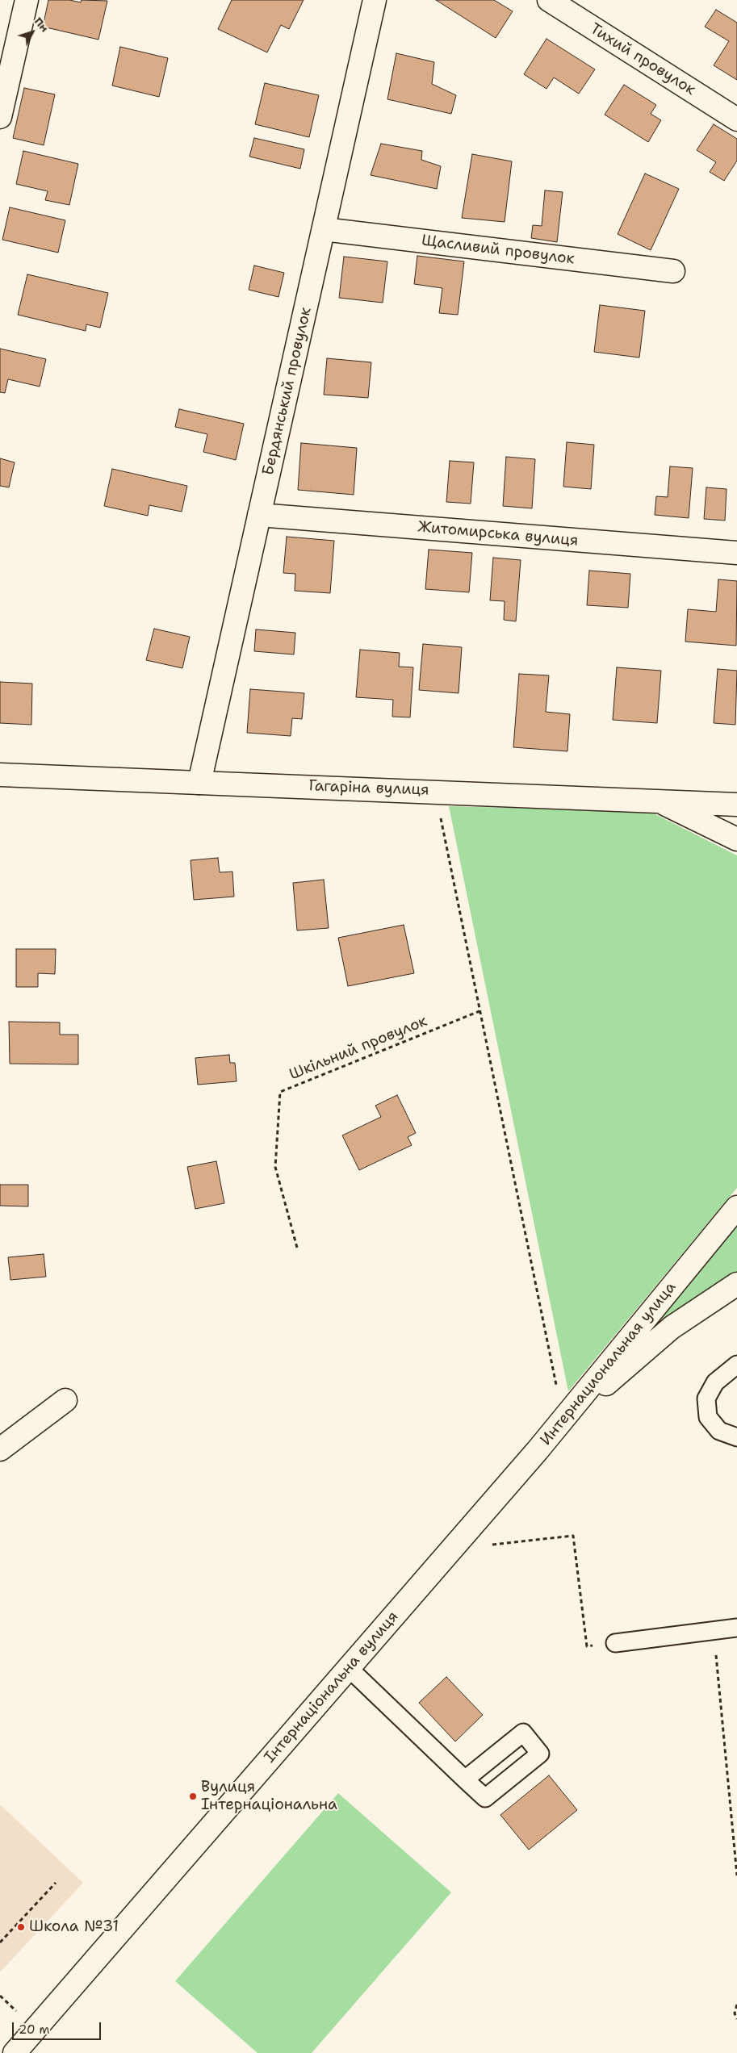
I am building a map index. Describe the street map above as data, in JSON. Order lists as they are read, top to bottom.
{
  "streets": {
    "street": [
      "Тихий провулок",
      "Щасливий провулок",
      "Бердянський провулок",
      "Житомирська вулиця",
      "Гагаріна вулиця",
      "Интернациональная улица",
      "Інтернаціональна вулиця"
    ],
    "path": ["Шкільний провулок"]
  },
  "crossings": [
    ["Щасливий провулок", "Бердянський провулок"],
    ["Бердянський провулок", "Житомирська вулиця"],
    ["Бердянський провулок", "Гагаріна вулиця"],
    ["Интернациональная улица", "Інтернаціональна вулиця"]
  ],
  "places": ["Вулиця Інтернаціональна", "Школа №31"],
  "scale_bar": "20 m",
  "north": "top right"
}
